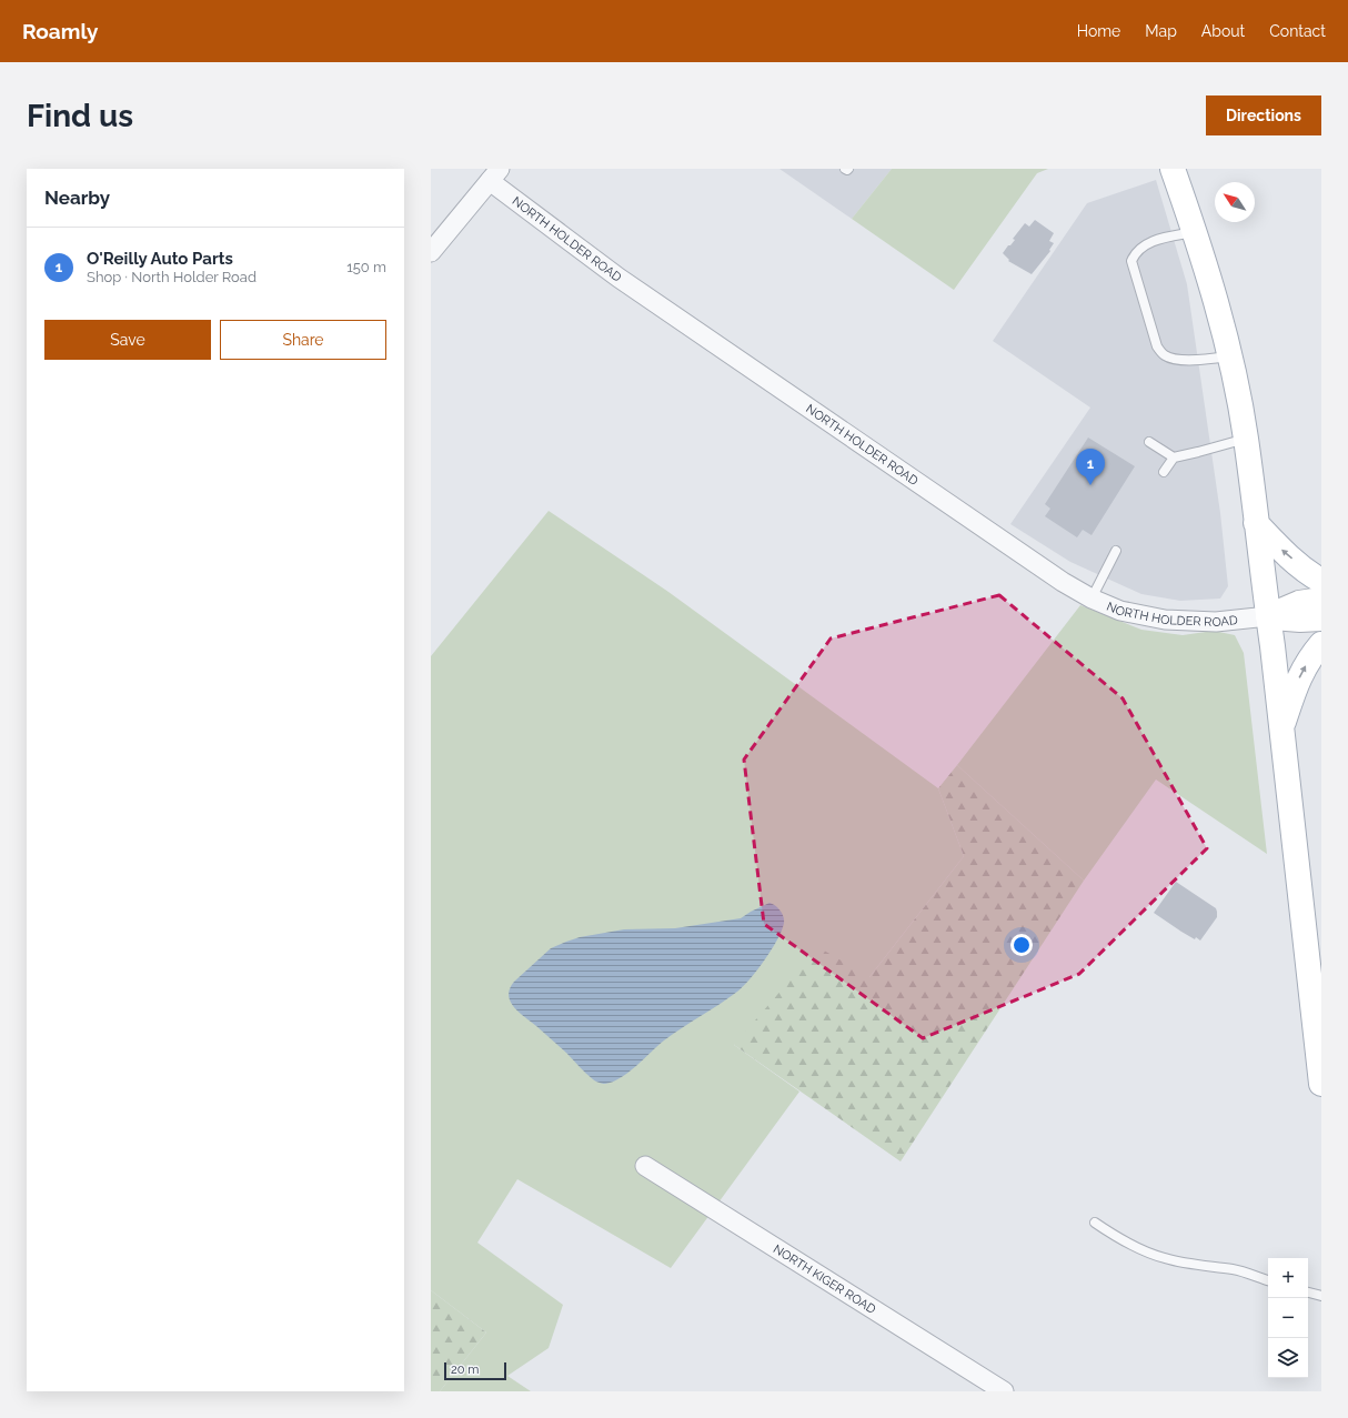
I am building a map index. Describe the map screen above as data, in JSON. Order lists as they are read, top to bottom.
{
  "streets": {
    "street": ["NORTH HOLDER ROAD", "NORTH KIGER ROAD"]
  },
  "scale_bar": "20 m",
  "north": "top left",
  "page": {
    "header": "Roamly",
    "nav": [
      "Home",
      "Map",
      "About",
      "Contact"
    ],
    "buttons": [
      "Directions",
      ["Save", "Share"]
    ],
    "title": "Find us",
    "heading": "Nearby",
    "list": [
      {
        "mark": "1",
        "name": "O'Reilly Auto Parts",
        "note": "Shop · North Holder Road",
        "value": "150 m"
      }
    ],
    "pins": "1",
    "map_buttons": ["+", "−"],
    "scale": "20 m"
  }
}
